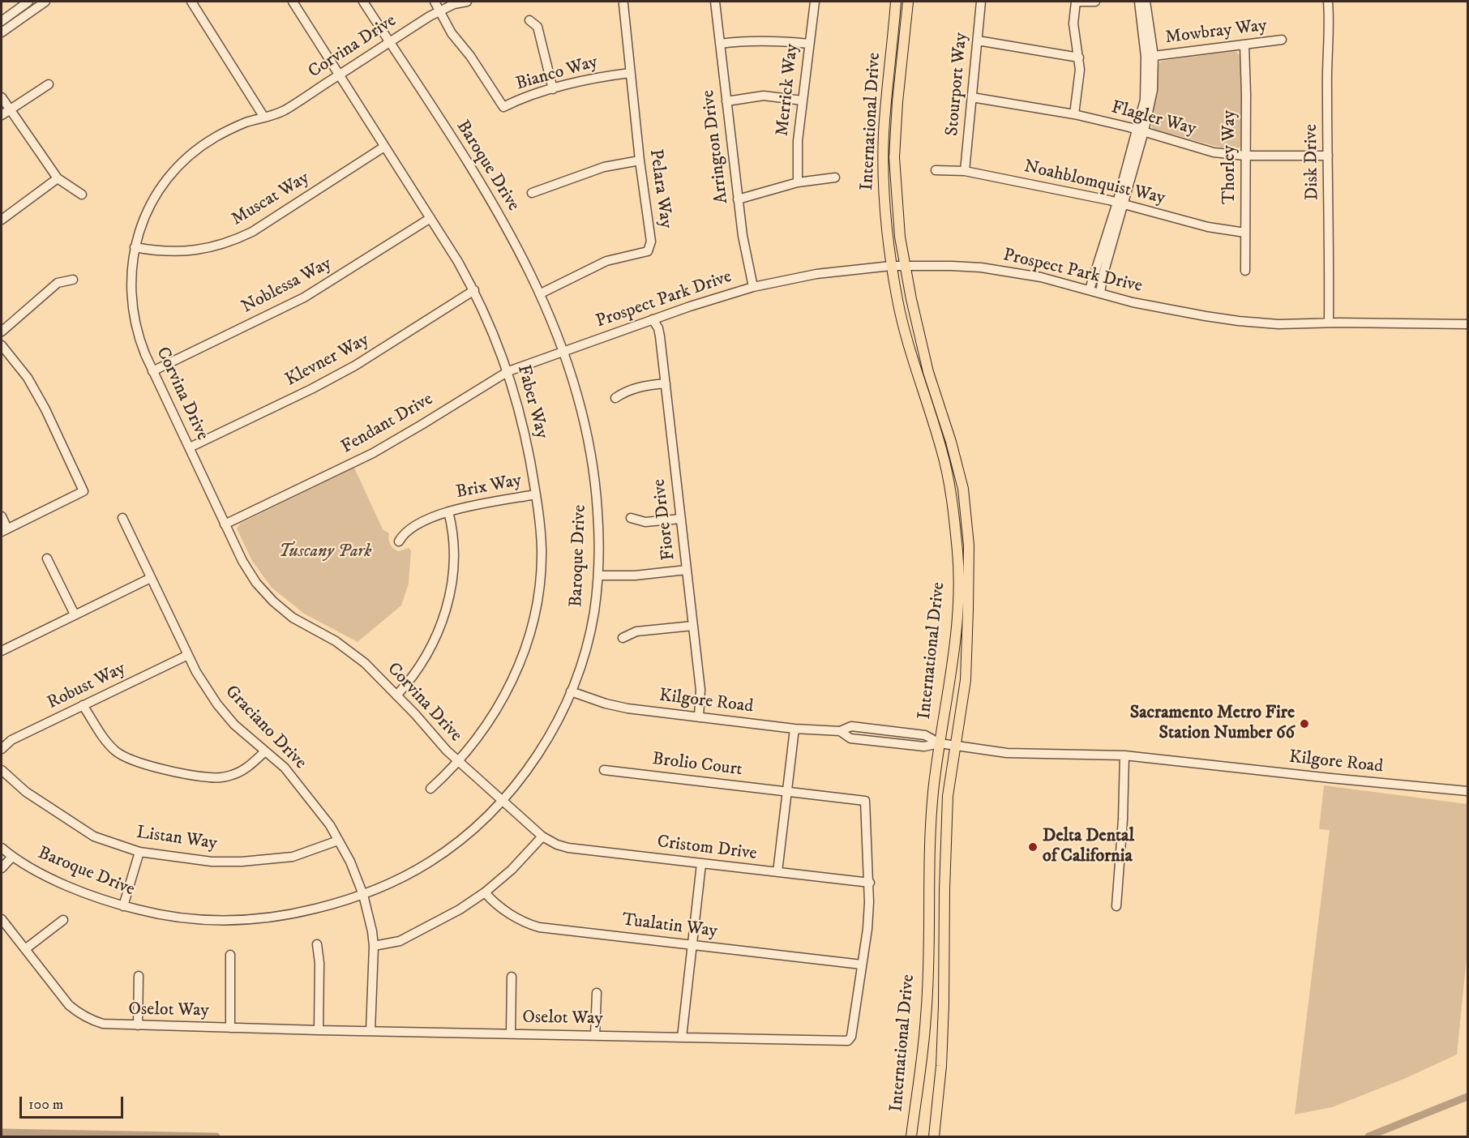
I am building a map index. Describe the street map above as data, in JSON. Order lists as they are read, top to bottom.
{
  "streets": {
    "main road": ["International Drive"],
    "street": [
      "Mowbray Way",
      "Corvina Drive",
      "Bianco Way",
      "Stourport Way",
      "Merrick Way",
      "Flagler Way",
      "Arrington Drive",
      "Thorley Way",
      "Disk Drive",
      "Baroque Drive",
      "Noahblomquist Way",
      "Pelara Way",
      "Muscat Way",
      "Prospect Park Drive",
      "Noblessa Way",
      "Klevner Way",
      "Faber Way",
      "Fendant Drive",
      "Brix Way",
      "Fiore Drive",
      "Robust Way",
      "Kilgore Road",
      "Graciano Drive",
      "Brolio Court",
      "Listan Way",
      "Cristom Drive",
      "Tualatin Way",
      "Oselot Way"
    ]
  },
  "crossings": [
    ["Mowbray Way", "Thorley Way"],
    ["Corvina Drive", "Bianco Way"],
    ["Corvina Drive", "Baroque Drive"],
    ["Corvina Drive", "Muscat Way"],
    ["Corvina Drive", "Noblessa Way"],
    ["Corvina Drive", "Klevner Way"],
    ["Corvina Drive", "Faber Way"],
    ["Corvina Drive", "Fendant Drive"],
    ["Corvina Drive", "Cristom Drive"],
    ["Bianco Way", "Pelara Way"],
    ["Stourport Way", "Flagler Way"],
    ["Stourport Way", "Noahblomquist Way"],
    ["Flagler Way", "Thorley Way"],
    ["Flagler Way", "Disk Drive"],
    ["International Drive", "Prospect Park Drive"],
    ["International Drive", "Kilgore Road"],
    ["Arrington Drive", "Prospect Park Drive"],
    ["Thorley Way", "Noahblomquist Way"],
    ["Disk Drive", "Prospect Park Drive"],
    ["Baroque Drive", "Pelara Way"],
    ["Baroque Drive", "Prospect Park Drive"],
    ["Baroque Drive", "Fendant Drive"],
    ["Baroque Drive", "Kilgore Road"],
    ["Baroque Drive", "Graciano Drive"],
    ["Muscat Way", "Faber Way"],
    ["Prospect Park Drive", "Fendant Drive"],
    ["Prospect Park Drive", "Fiore Drive"],
    ["Noblessa Way", "Faber Way"],
    ["Klevner Way", "Faber Way"],
    ["Faber Way", "Fendant Drive"],
    ["Faber Way", "Brix Way"],
    ["Fiore Drive", "Kilgore Road"],
    ["Robust Way", "Graciano Drive"],
    ["Graciano Drive", "Listan Way"],
    ["Graciano Drive", "Oselot Way"],
    ["Brolio Court", "Oselot Way"],
    ["Cristom Drive", "Oselot Way"],
    ["Tualatin Way", "Oselot Way"]
  ],
  "parks": ["Tuscany Park"],
  "places": ["Sacramento Metro Fire Station Number 66", "Delta Dental of California"],
  "scale_bar": "100 m"
}
